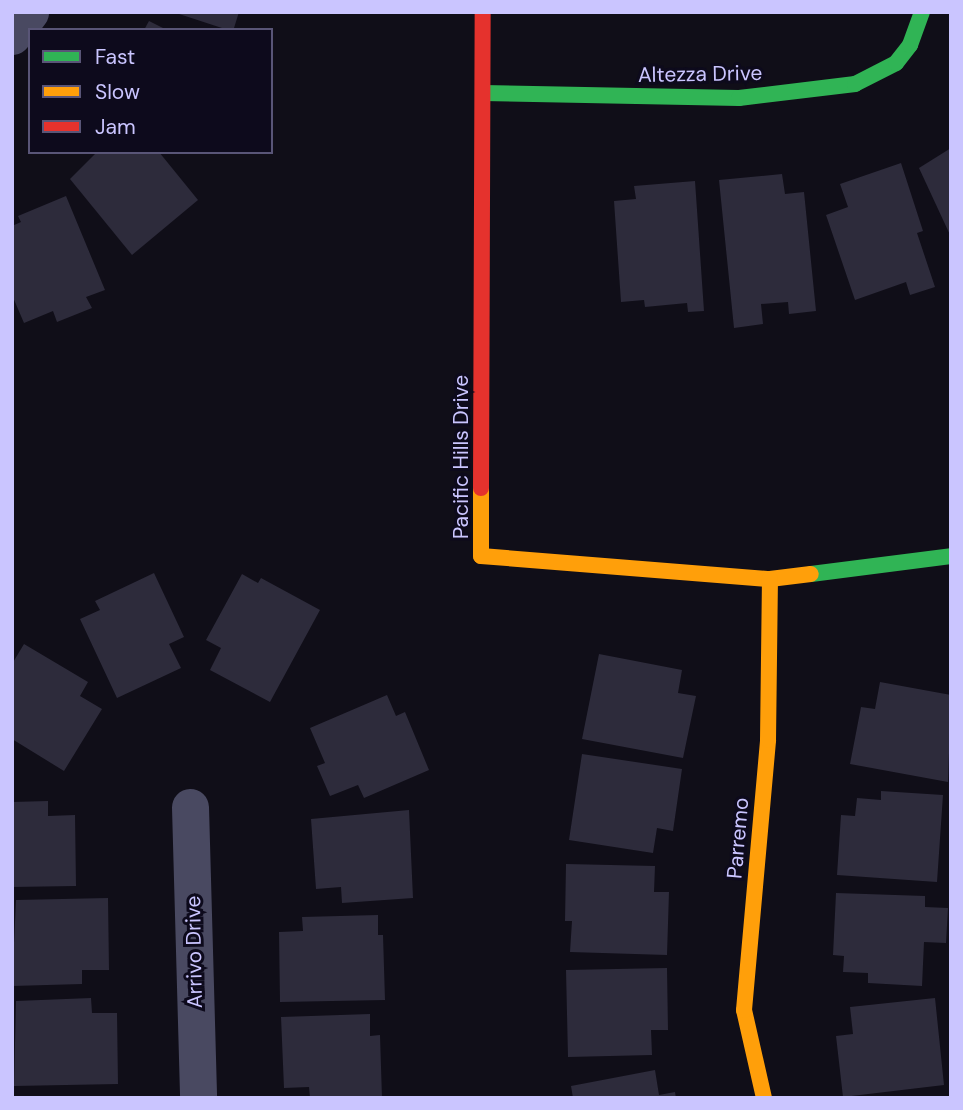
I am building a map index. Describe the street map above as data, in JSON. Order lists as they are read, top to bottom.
{
  "streets": {
    "street": [
      "Altezza Drive",
      "Pacific Hills Drive",
      "Parremo",
      "Arrivo Drive"
    ]
  },
  "crossings": [
    ["Altezza Drive", "Pacific Hills Drive"],
    ["Pacific Hills Drive", "Parremo"]
  ],
  "legend": ["Fast", "Slow", "Jam"]
}
